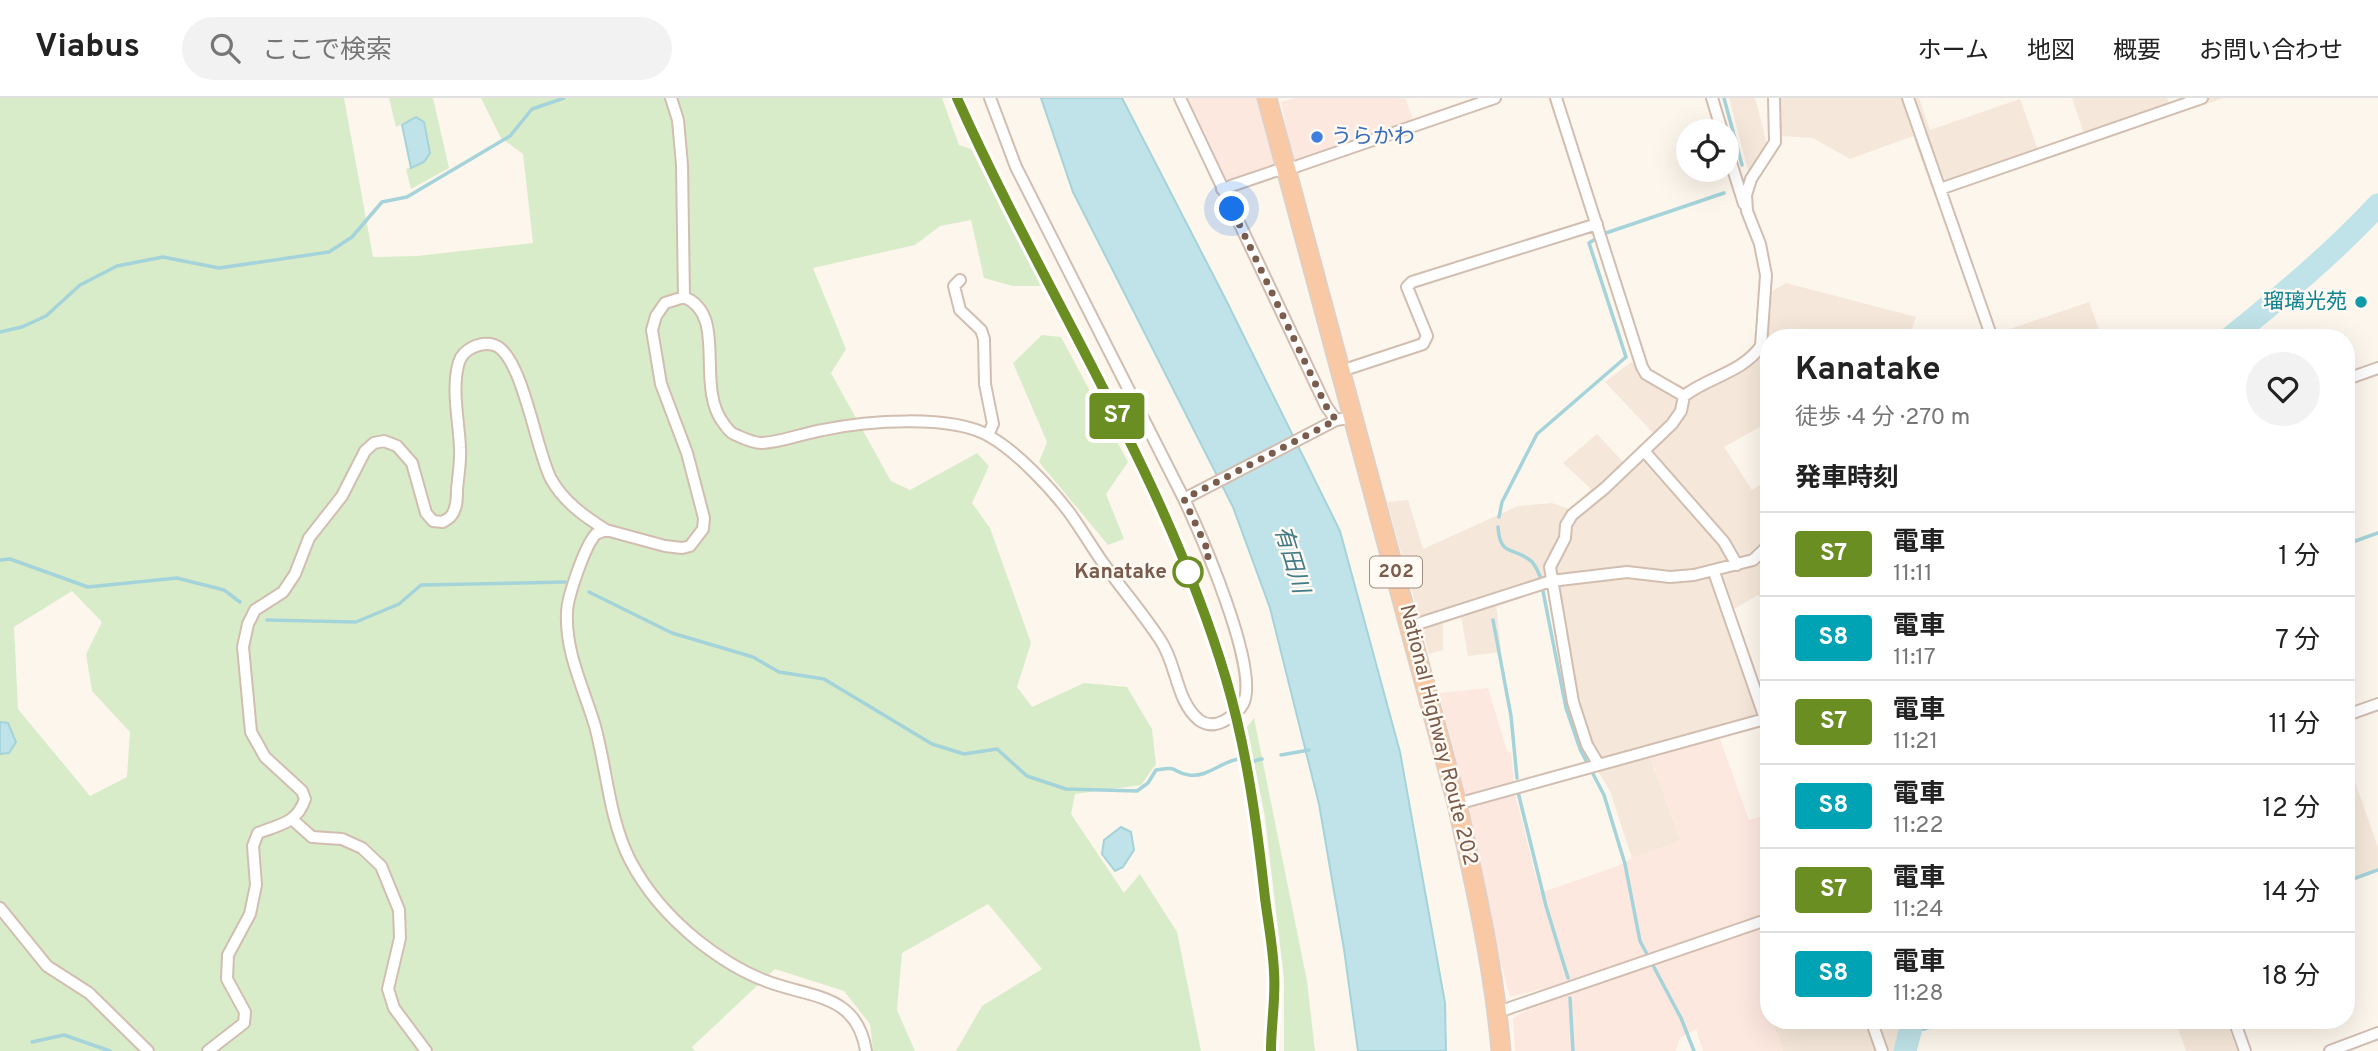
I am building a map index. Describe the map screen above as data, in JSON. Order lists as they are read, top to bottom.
{
  "streets": {
    "highway": ["202", "National Highway Route 202"]
  },
  "water": ["有田川"],
  "places": ["うらかわ", "瑠璃光苑", "Kanatake"],
  "page": {
    "header": "Viabus",
    "search": "ここで検索",
    "nav": [
      "ホーム",
      "地図",
      "概要",
      "お問い合わせ"
    ],
    "on_map": "S7",
    "heading": [
      ["Kanatake", "徒歩 · 4 分 · 270 m"],
      "発車時刻"
    ],
    "list": [
      {
        "mark": "S7",
        "name": "電車",
        "note": "11:11",
        "value": "1 分"
      },
      {
        "mark": "S8",
        "name": "電車",
        "note": "11:17",
        "value": "7 分"
      },
      {
        "mark": "S7",
        "name": "電車",
        "note": "11:21",
        "value": "11 分"
      },
      {
        "mark": "S8",
        "name": "電車",
        "note": "11:22",
        "value": "12 分"
      },
      {
        "mark": "S7",
        "name": "電車",
        "note": "11:24",
        "value": "14 分"
      },
      {
        "mark": "S8",
        "name": "電車",
        "note": "11:28",
        "value": "18 分"
      }
    ]
  }
}
